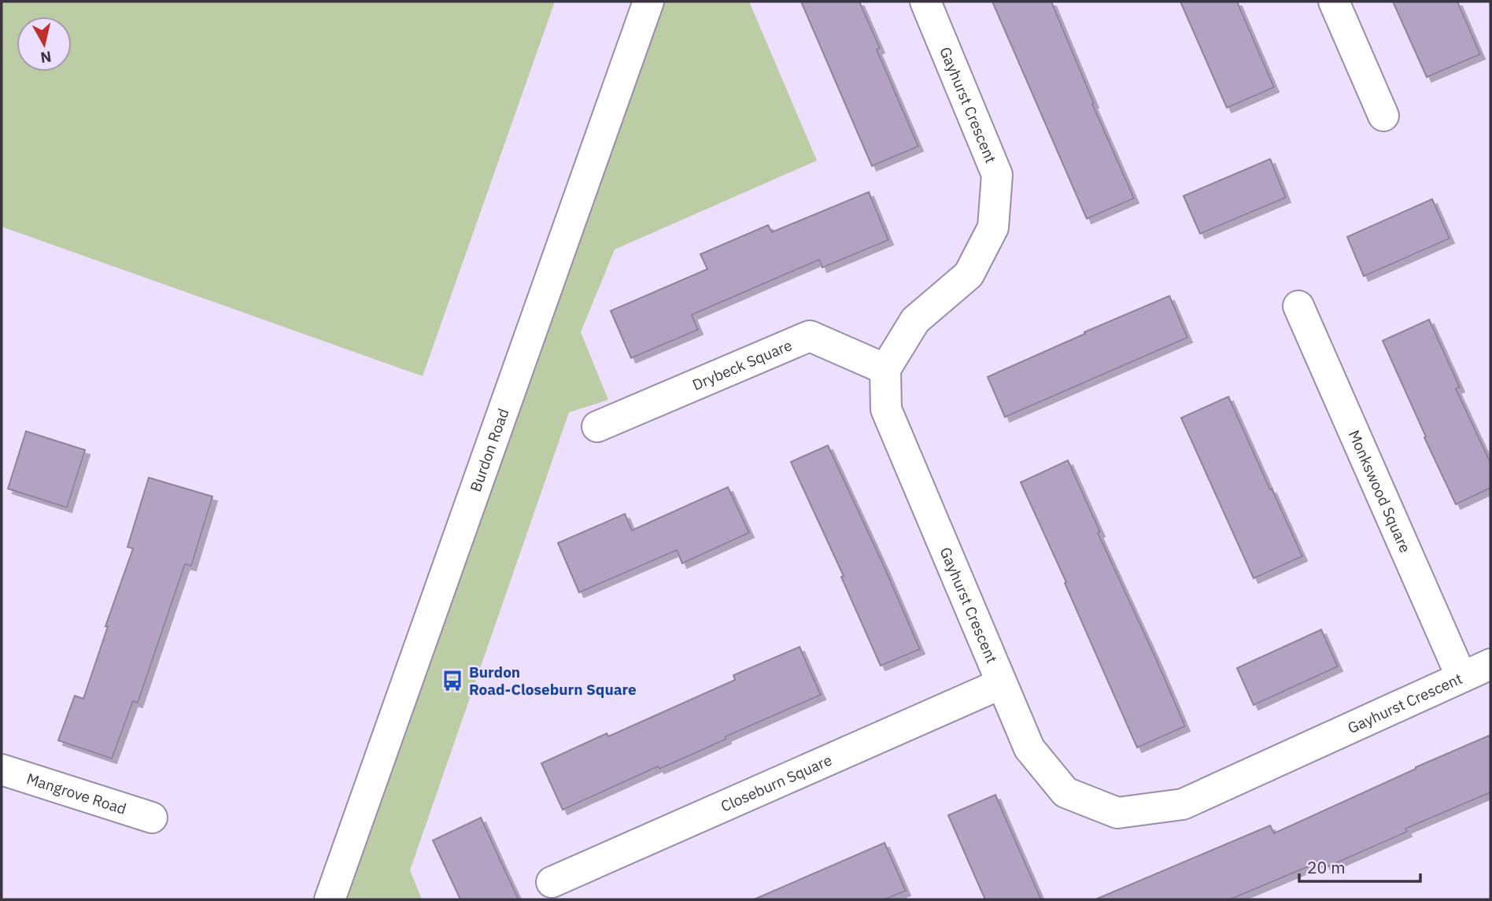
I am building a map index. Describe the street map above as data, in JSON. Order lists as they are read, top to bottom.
{
  "streets": {
    "street": [
      "Gayhurst Crescent",
      "Drybeck Square",
      "Burdon Road",
      "Monkswood Square",
      "Closeburn Square",
      "Mangrove Road"
    ]
  },
  "crossings": [
    ["Gayhurst Crescent", "Drybeck Square"],
    ["Gayhurst Crescent", "Monkswood Square"],
    ["Gayhurst Crescent", "Closeburn Square"]
  ],
  "places": {
    "bus stop": ["Burdon Road-Closeburn Square"]
  },
  "scale_bar": "20 m",
  "north": "bottom"
}
